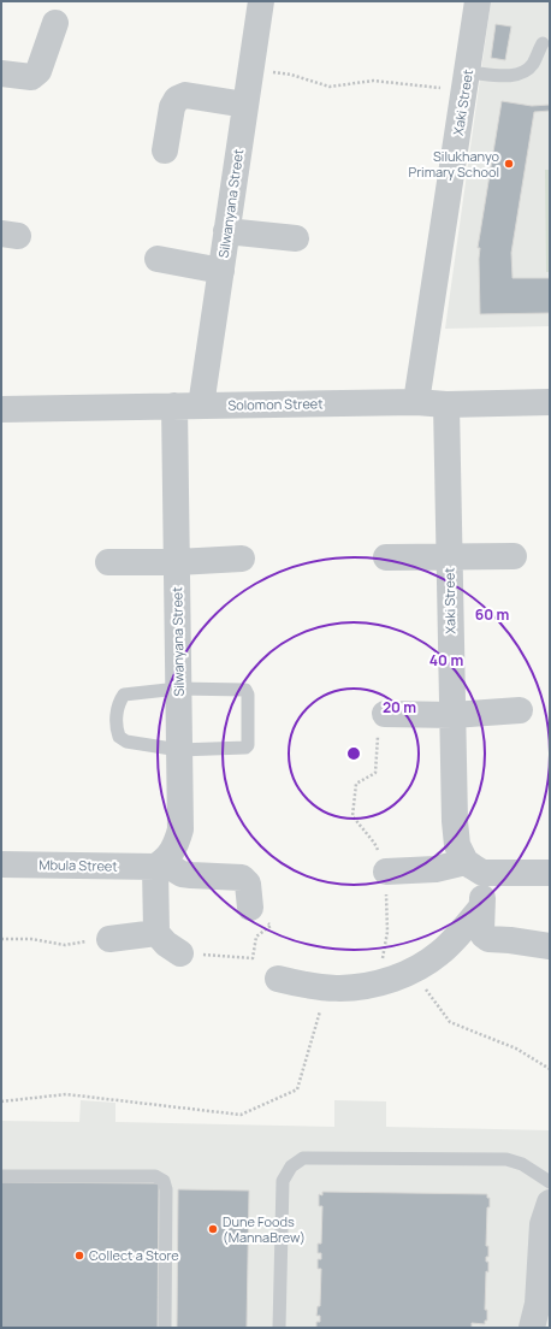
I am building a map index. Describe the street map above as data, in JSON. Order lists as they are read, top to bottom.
{
  "streets": {
    "street": [
      "Xaki Street",
      "Silwanyana Street",
      "Solomon Street",
      "Mbula Street"
    ]
  },
  "crossings": [
    ["Xaki Street", "Solomon Street"],
    ["Silwanyana Street", "Solomon Street"],
    ["Silwanyana Street", "Mbula Street"]
  ],
  "places": ["Silukhanyo Primary School", "Dune Foods (MannaBrew)", "Collect a Store"],
  "rings": ["60 m", "40 m", "20 m"]
}
